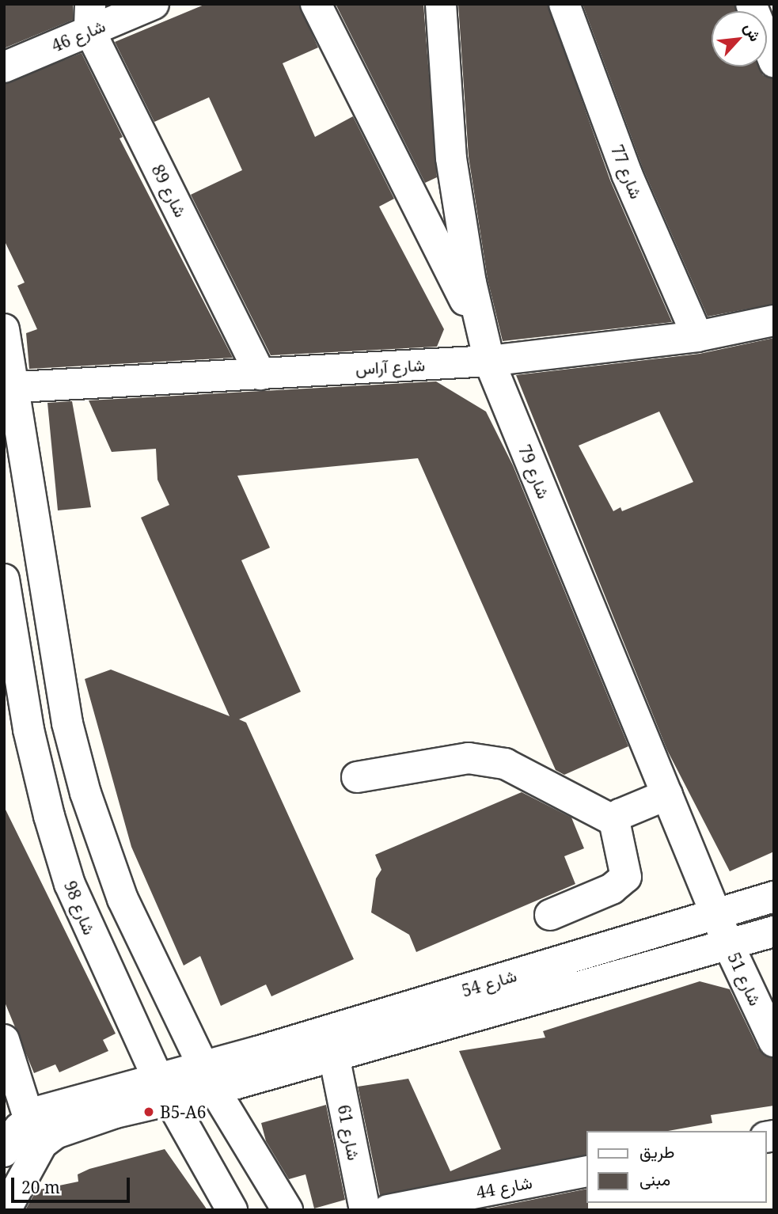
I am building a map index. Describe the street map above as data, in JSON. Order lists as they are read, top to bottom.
{
  "streets": {
    "street": [
      "شارع 46",
      "شارع 77",
      "شارع 89",
      "شارع آراس",
      "شارع 79",
      "شارع 98",
      "شارع 51",
      "شارع 54",
      "شارع 61",
      "شارع 44"
    ]
  },
  "crossings": [
    ["شارع 46", "شارع 89"],
    ["شارع 77", "شارع آراس"],
    ["شارع 89", "شارع آراس"],
    ["شارع آراس", "شارع 79"],
    ["شارع 79", "شارع 51"],
    ["شارع 79", "شارع 54"],
    ["شارع 51", "شارع 54"],
    ["شارع 54", "شارع 61"]
  ],
  "places": ["B5-A6"],
  "legend": ["طريق", "مبنى"],
  "scale_bar": "20 m",
  "north": "top right"
}
